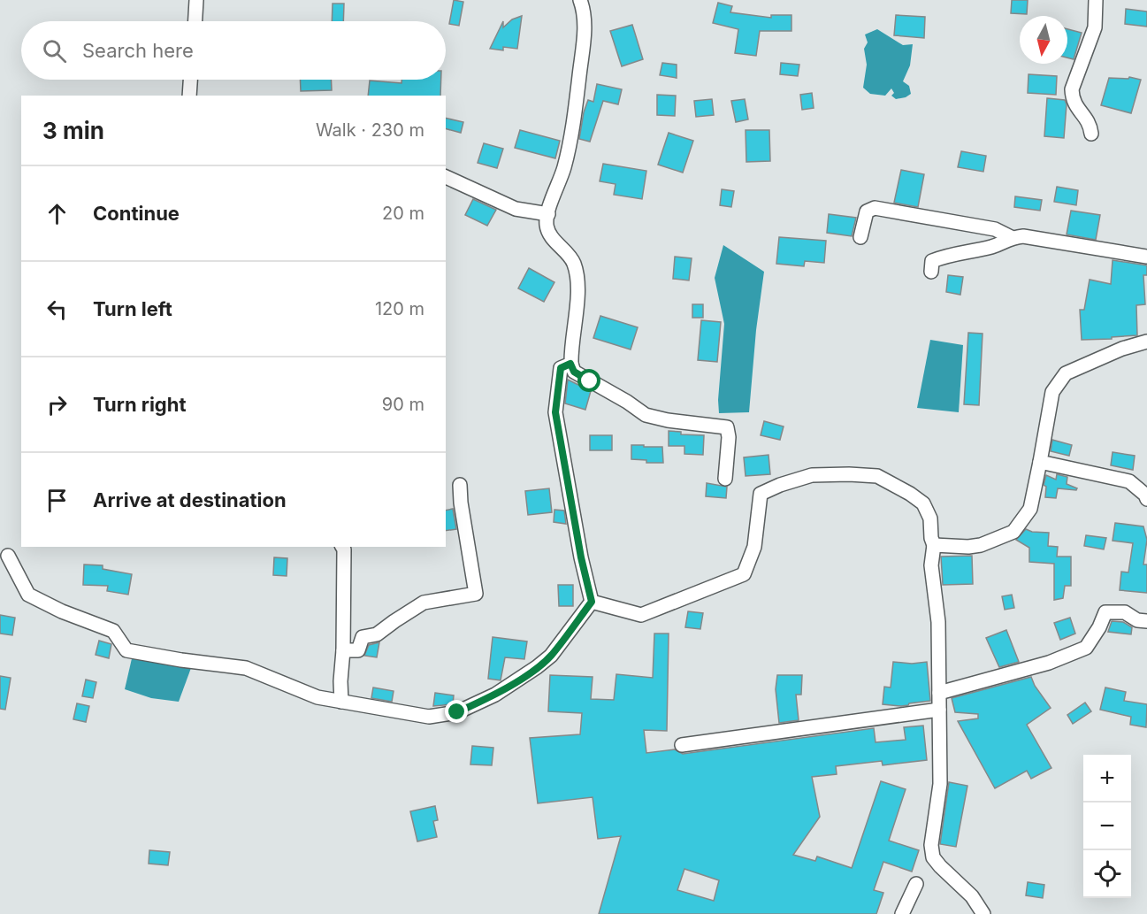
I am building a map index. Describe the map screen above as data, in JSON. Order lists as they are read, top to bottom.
{
  "north": "bottom",
  "page": {
    "search": "Search here",
    "heading": ["3 min", "Walk · 230 m"],
    "list": [
      ["Continue", "20 m"],
      ["Turn left", "120 m"],
      ["Turn right", "90 m"],
      "Arrive at destination"
    ],
    "map_buttons": ["+", "−"]
  }
}
